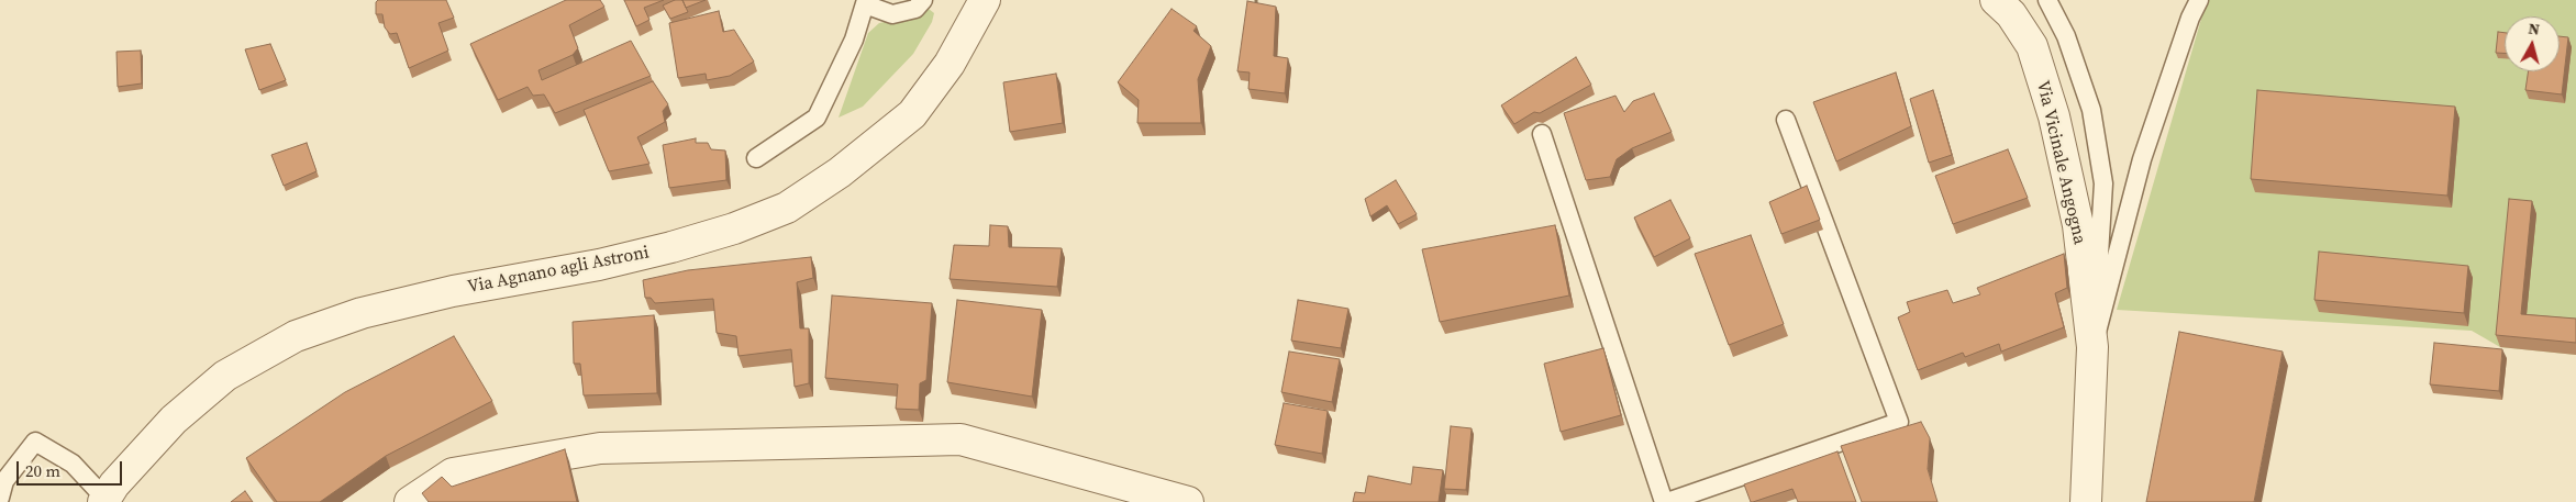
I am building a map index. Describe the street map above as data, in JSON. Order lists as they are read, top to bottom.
{
  "streets": {
    "street": ["Via Vicinale Angogna", "Via Agnano agli Astroni"]
  },
  "scale_bar": "20 m",
  "north": "top"
}
